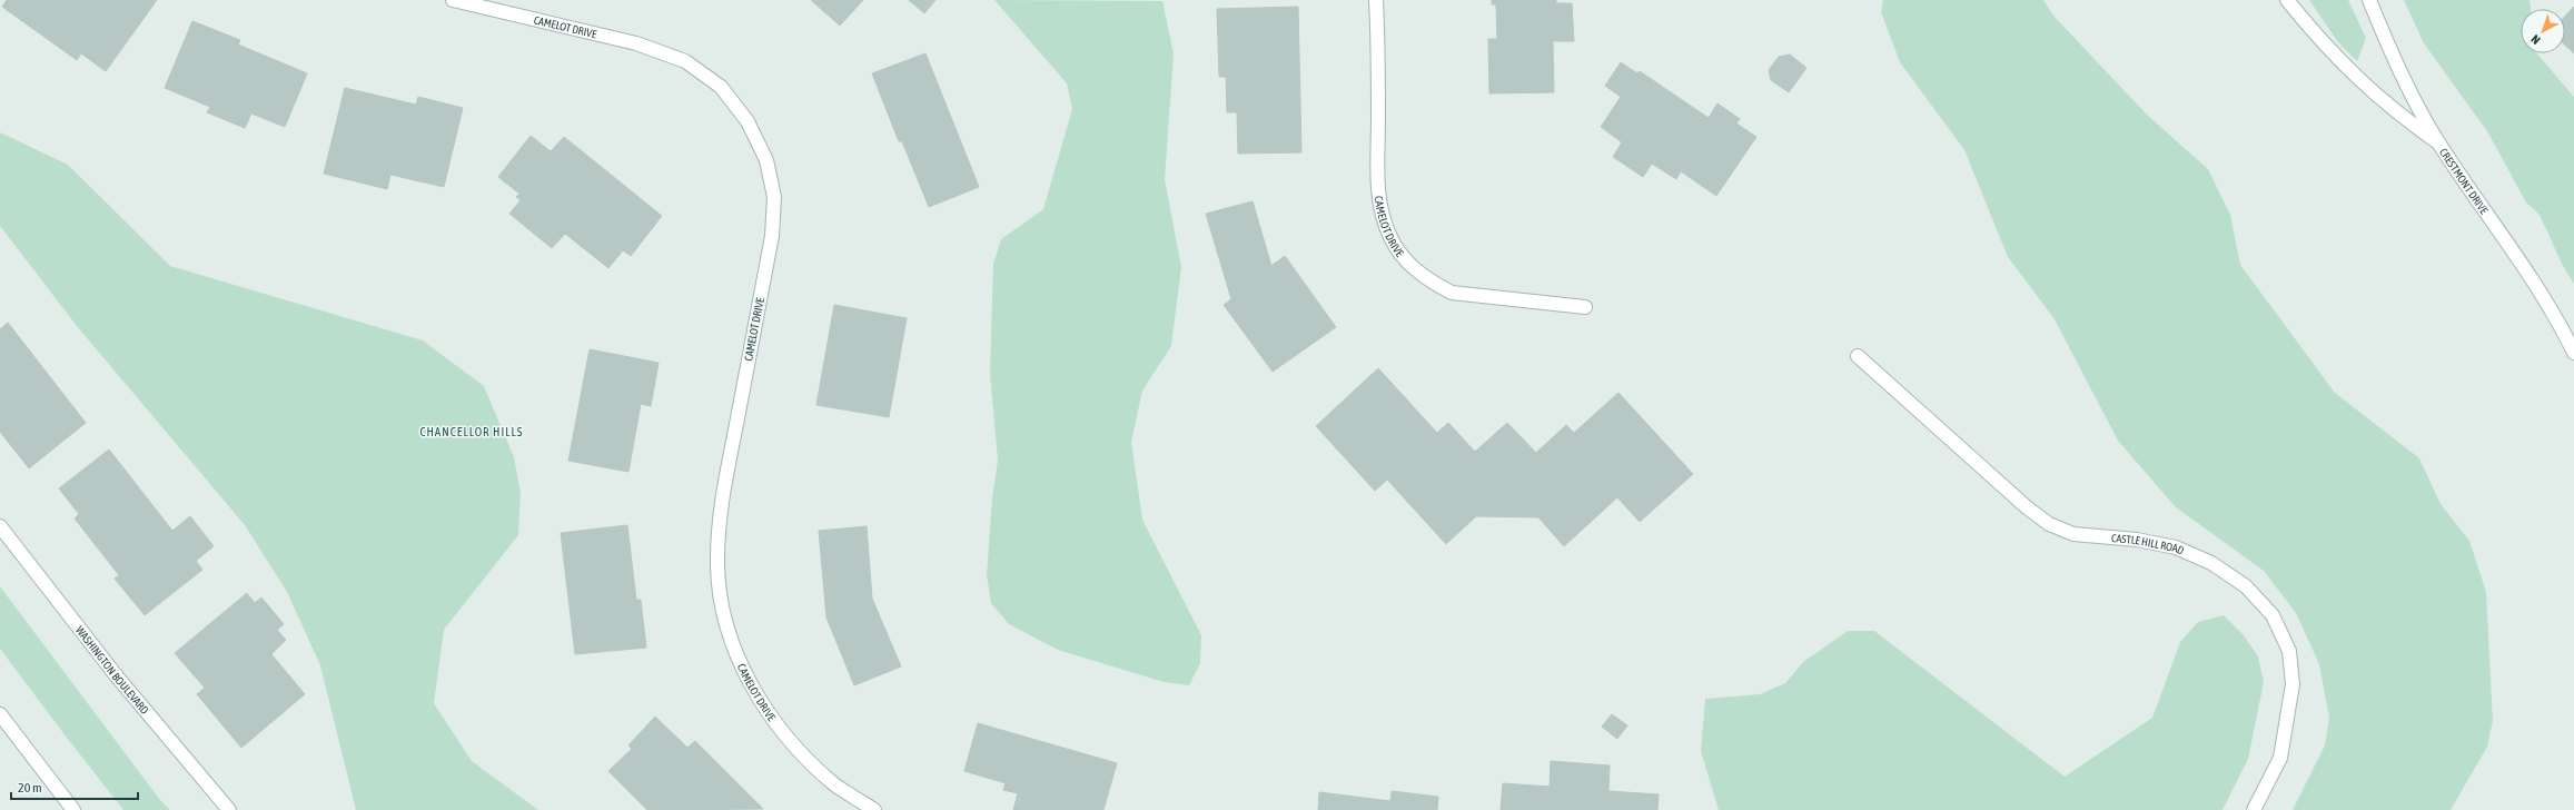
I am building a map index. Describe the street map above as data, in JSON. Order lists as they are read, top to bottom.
{
  "streets": {
    "street": [
      "CAMELOT DRIVE",
      "CRESTMONT DRIVE",
      "CASTLE HILL ROAD",
      "WASHINGTON BOULEVARD"
    ]
  },
  "districts": ["CHANCELLOR HILLS"],
  "scale_bar": "20 m",
  "north": "bottom left"
}
